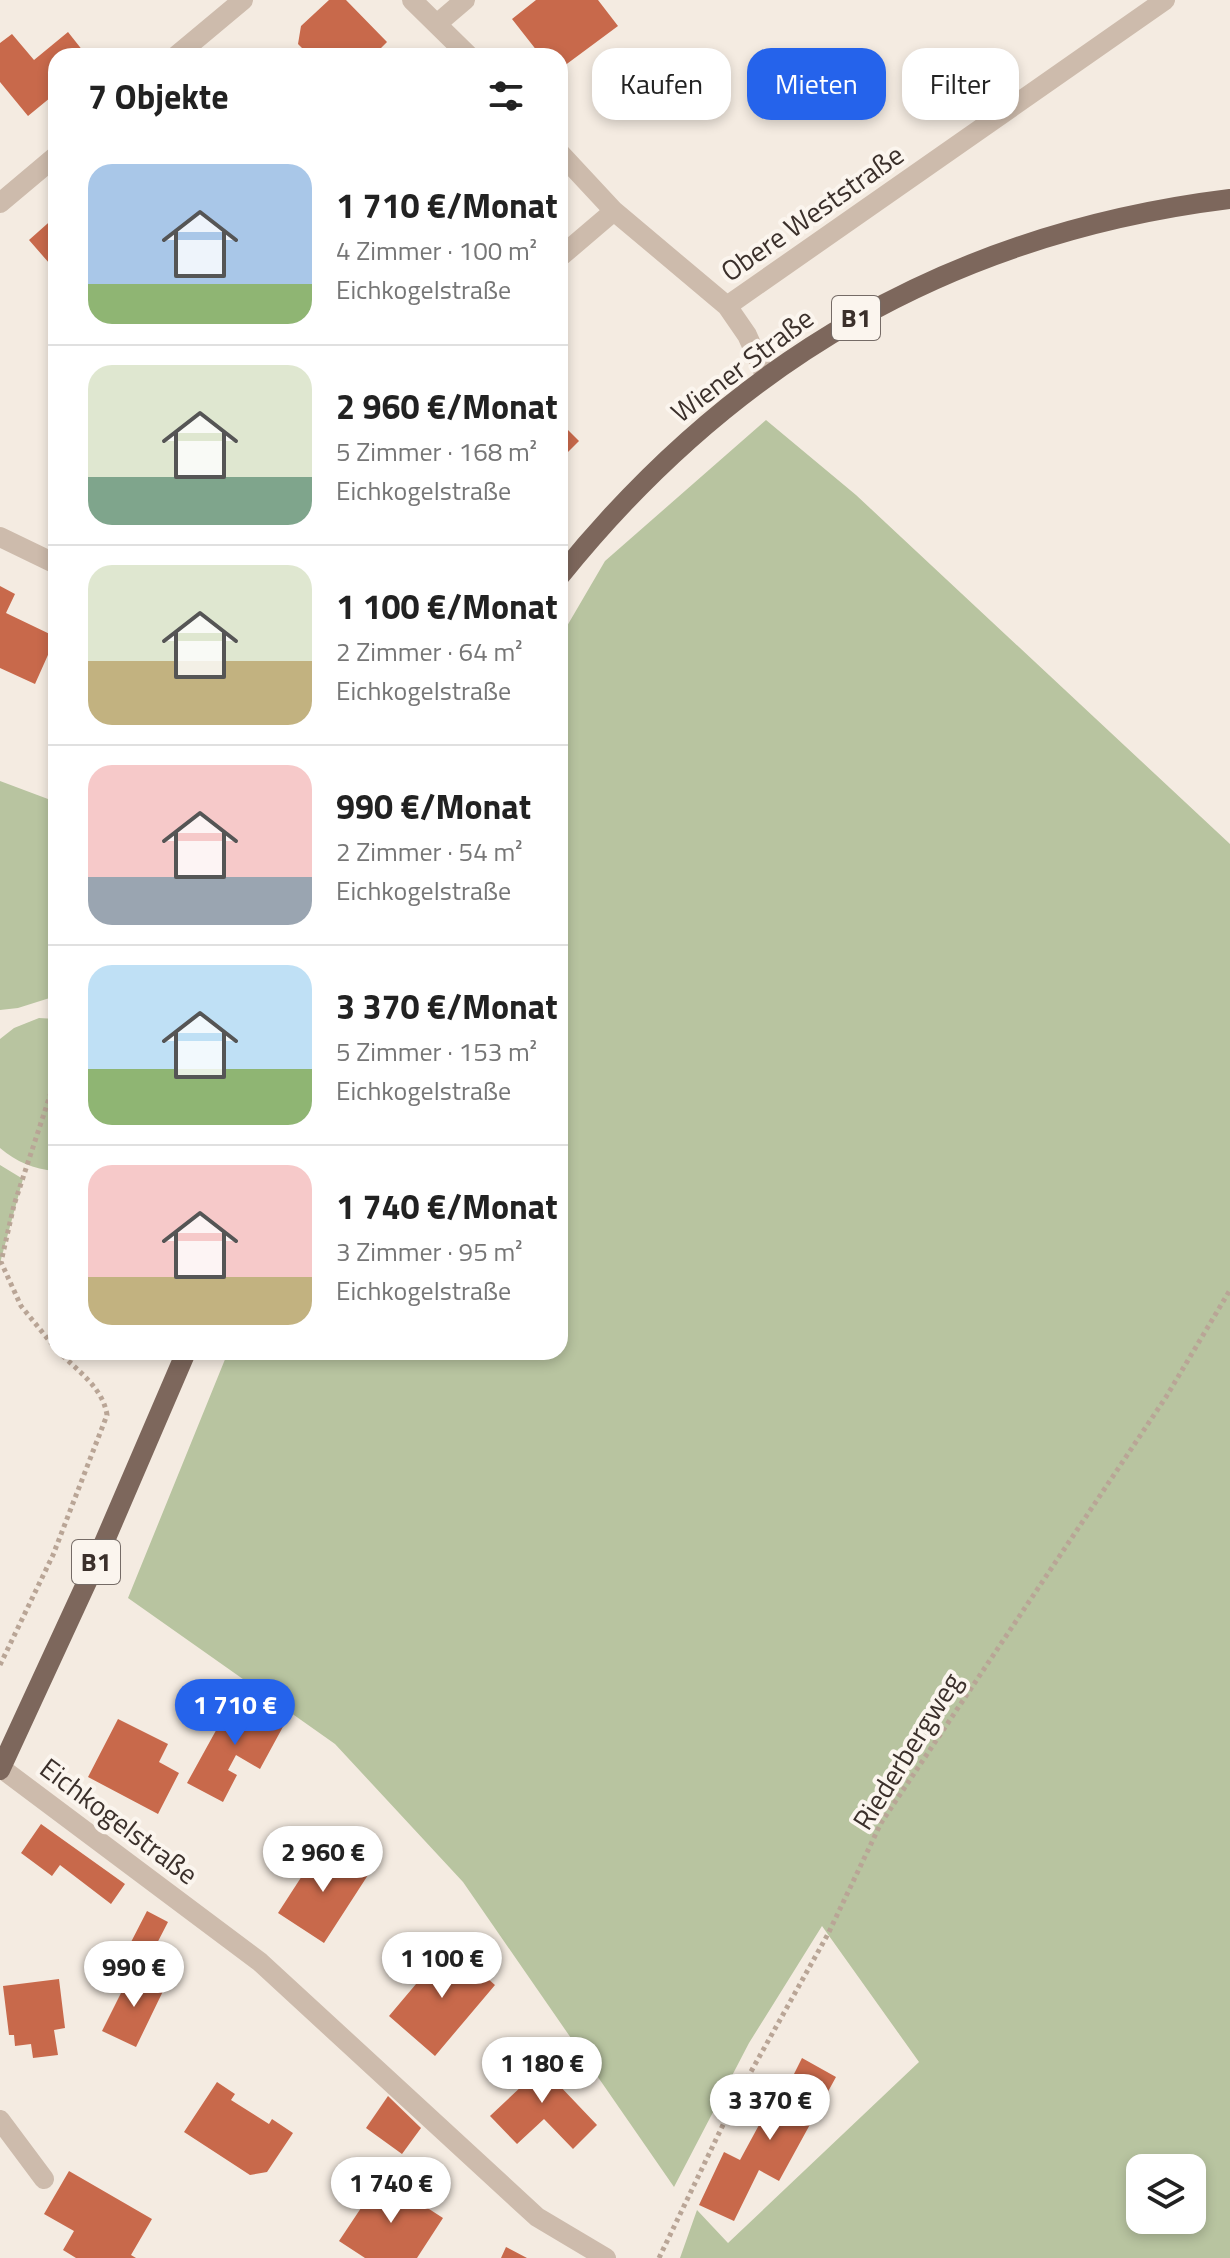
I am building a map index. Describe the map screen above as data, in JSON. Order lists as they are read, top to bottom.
{
  "streets": {
    "main road": ["B1", "Wiener Straße"],
    "street": ["Obere Weststraße", "Eichkogelstraße"],
    "path": ["Riederbergweg"]
  },
  "crossings": [
    ["B1", "Eichkogelstraße"]
  ],
  "page": {
    "chip": ["Kaufen", "Mieten", "Filter"],
    "heading": "7 Objekte",
    "list": [
      {
        "name": "1 710 €/Monat",
        "note": "4 Zimmer · 100 m² · Eichkogelstraße"
      },
      {
        "name": "2 960 €/Monat",
        "note": "5 Zimmer · 168 m² · Eichkogelstraße"
      },
      {
        "name": "1 100 €/Monat",
        "note": "2 Zimmer · 64 m² · Eichkogelstraße"
      },
      {
        "name": "990 €/Monat",
        "note": "2 Zimmer · 54 m² · Eichkogelstraße"
      },
      {
        "name": "3 370 €/Monat",
        "note": "5 Zimmer · 153 m² · Eichkogelstraße"
      },
      {
        "name": "1 740 €/Monat",
        "note": "3 Zimmer · 95 m² · Eichkogelstraße"
      }
    ],
    "price": [
      "1 710 €",
      "2 960 €",
      "1 100 €",
      "990 €",
      "1 180 €",
      "3 370 €",
      "1 740 €"
    ]
  }
}
